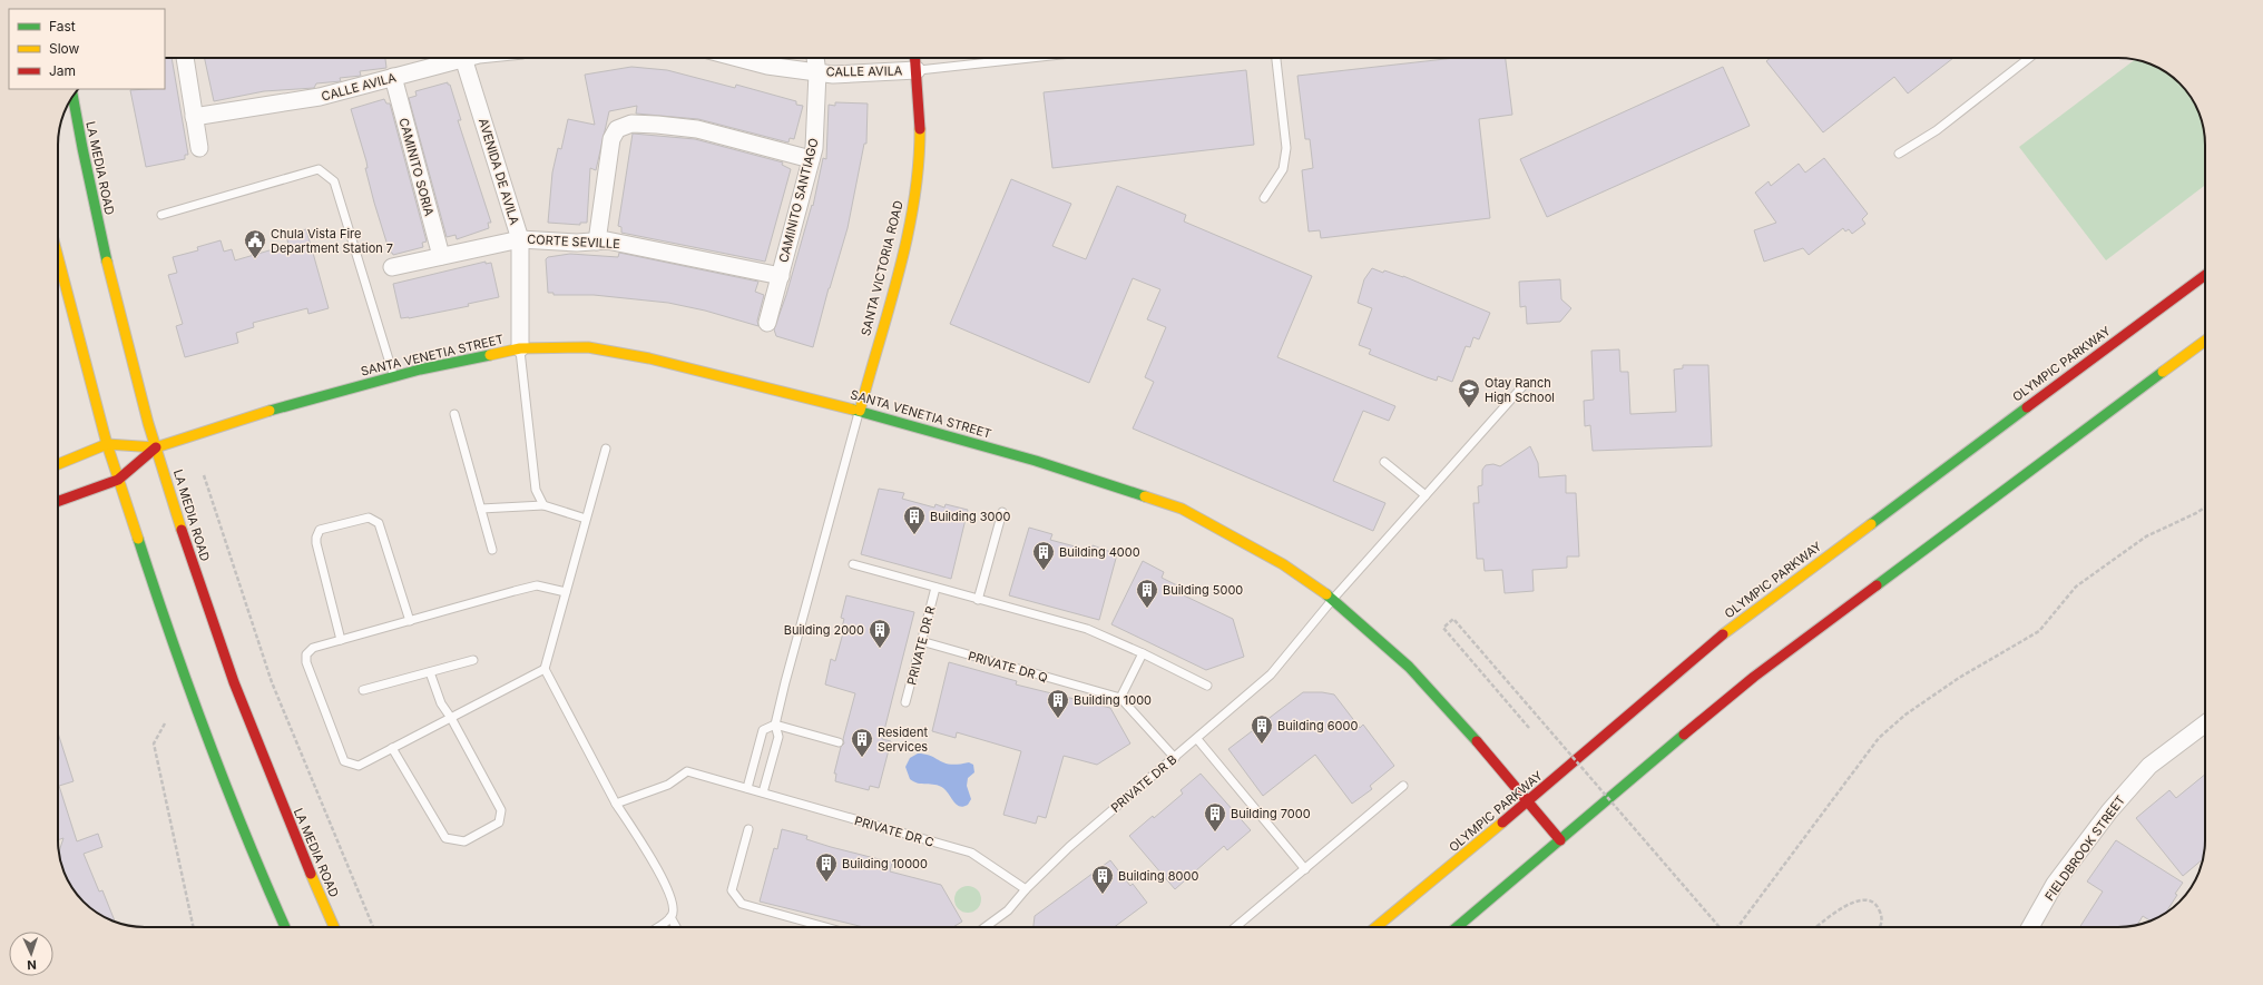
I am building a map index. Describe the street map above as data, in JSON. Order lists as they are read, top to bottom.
{
  "streets": {
    "main road": [
      "LA MEDIA ROAD",
      "SANTA VICTORIA ROAD",
      "SANTA VENETIA STREET",
      "OLYMPIC PARKWAY"
    ],
    "street": [
      "CALLE AVILA",
      "CAMINITO SORIA",
      "AVENIDA DE AVILA",
      "CAMINITO SANTIAGO",
      "CORTE SEVILLE",
      "FIELDBROOK STREET"
    ],
    "lane": [
      "PRIVATE DR R",
      "PRIVATE DR Q",
      "PRIVATE DR B",
      "PRIVATE DR C"
    ]
  },
  "crossings": [
    ["CALLE AVILA", "CAMINITO SORIA"],
    ["CALLE AVILA", "CAMINITO SANTIAGO"],
    ["CALLE AVILA", "SANTA VICTORIA ROAD"],
    ["CAMINITO SORIA", "CORTE SEVILLE"],
    ["LA MEDIA ROAD", "SANTA VENETIA STREET"],
    ["AVENIDA DE AVILA", "CORTE SEVILLE"],
    ["AVENIDA DE AVILA", "SANTA VENETIA STREET"],
    ["CAMINITO SANTIAGO", "CORTE SEVILLE"],
    ["SANTA VICTORIA ROAD", "SANTA VENETIA STREET"],
    ["SANTA VENETIA STREET", "OLYMPIC PARKWAY"],
    ["SANTA VENETIA STREET", "PRIVATE DR B"],
    ["PRIVATE DR R", "PRIVATE DR Q"],
    ["PRIVATE DR B", "PRIVATE DR C"]
  ],
  "places": {
    "public building": ["Chula Vista Fire Department Station 7"],
    "school or university": ["Otay Ranch High School"],
    "building": [
      "Building 3000",
      "Building 4000",
      "Building 5000",
      "Building 2000",
      "Building 1000",
      "Building 6000",
      "Resident Services",
      "Building 7000",
      "Building 10000",
      "Building 8000"
    ]
  },
  "legend": ["Fast", "Slow", "Jam"],
  "north": "bottom"
}
